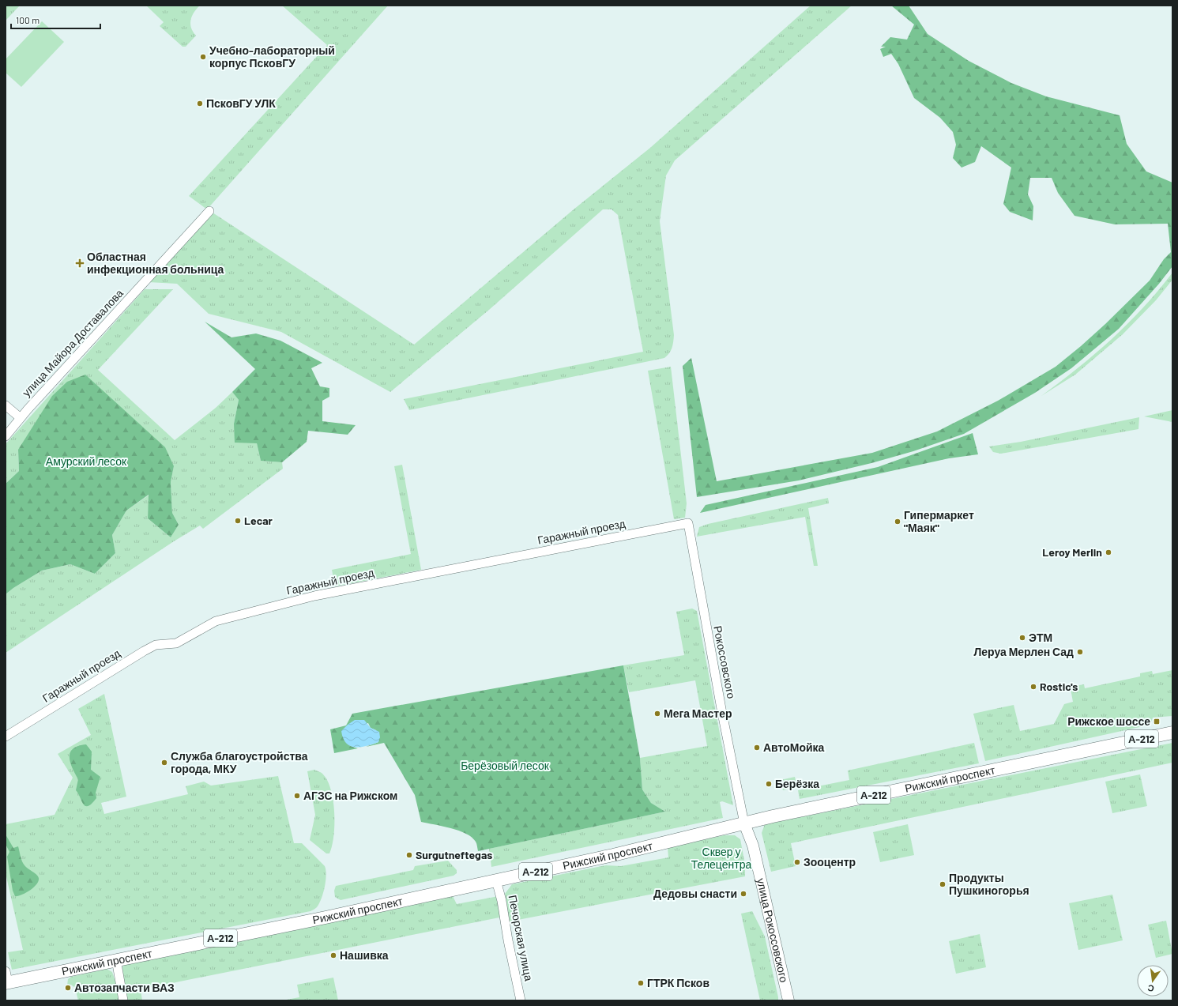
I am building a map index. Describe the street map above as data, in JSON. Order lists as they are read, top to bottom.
{
  "streets": {
    "highway": ["А-212", "Рижский проспект"],
    "main road": ["улица Рокоссовского"],
    "street": [
      "улица Майора Доставалова",
      "Гаражный проезд",
      "Рокоссовского",
      "Печорская улица"
    ]
  },
  "crossings": [
    ["Гаражный проезд", "Рокоссовского"],
    ["Рокоссовского", "Рижский проспект"],
    ["Рокоссовского", "улица Рокоссовского"],
    ["Рижский проспект", "улица Рокоссовского"],
    ["Рижский проспект", "Печорская улица"]
  ],
  "parks": ["Амурский лесок", "Берёзовый лесок", "Сквер у Телецентра"],
  "places": {
    "other": [
      "Учебно-лабораторный корпус ПсковГУ",
      "ПсковГУ УЛК",
      "Lecar",
      "Гипермаркет \"Маяк\"",
      "Leroy Merlin",
      "ЭТМ",
      "Леруа Мерлен Сад",
      "Rostic's",
      "Мега Мастер",
      "АвтоМойка",
      "Служба благоустройства города, МКУ",
      "Берёзка",
      "АГЗС на Рижском",
      "Surgutneftegas",
      "Зооцентр",
      "Продукты Пушкиногорья",
      "Дедовы снасти",
      "Нашивка",
      "ГТРК Псков",
      "Автозапчасти ВАЗ"
    ],
    "health": ["Областная инфекционная больница"],
    "transit": ["Рижское шоссе"]
  },
  "scale_bar": "100 m",
  "north": "bottom"
}
